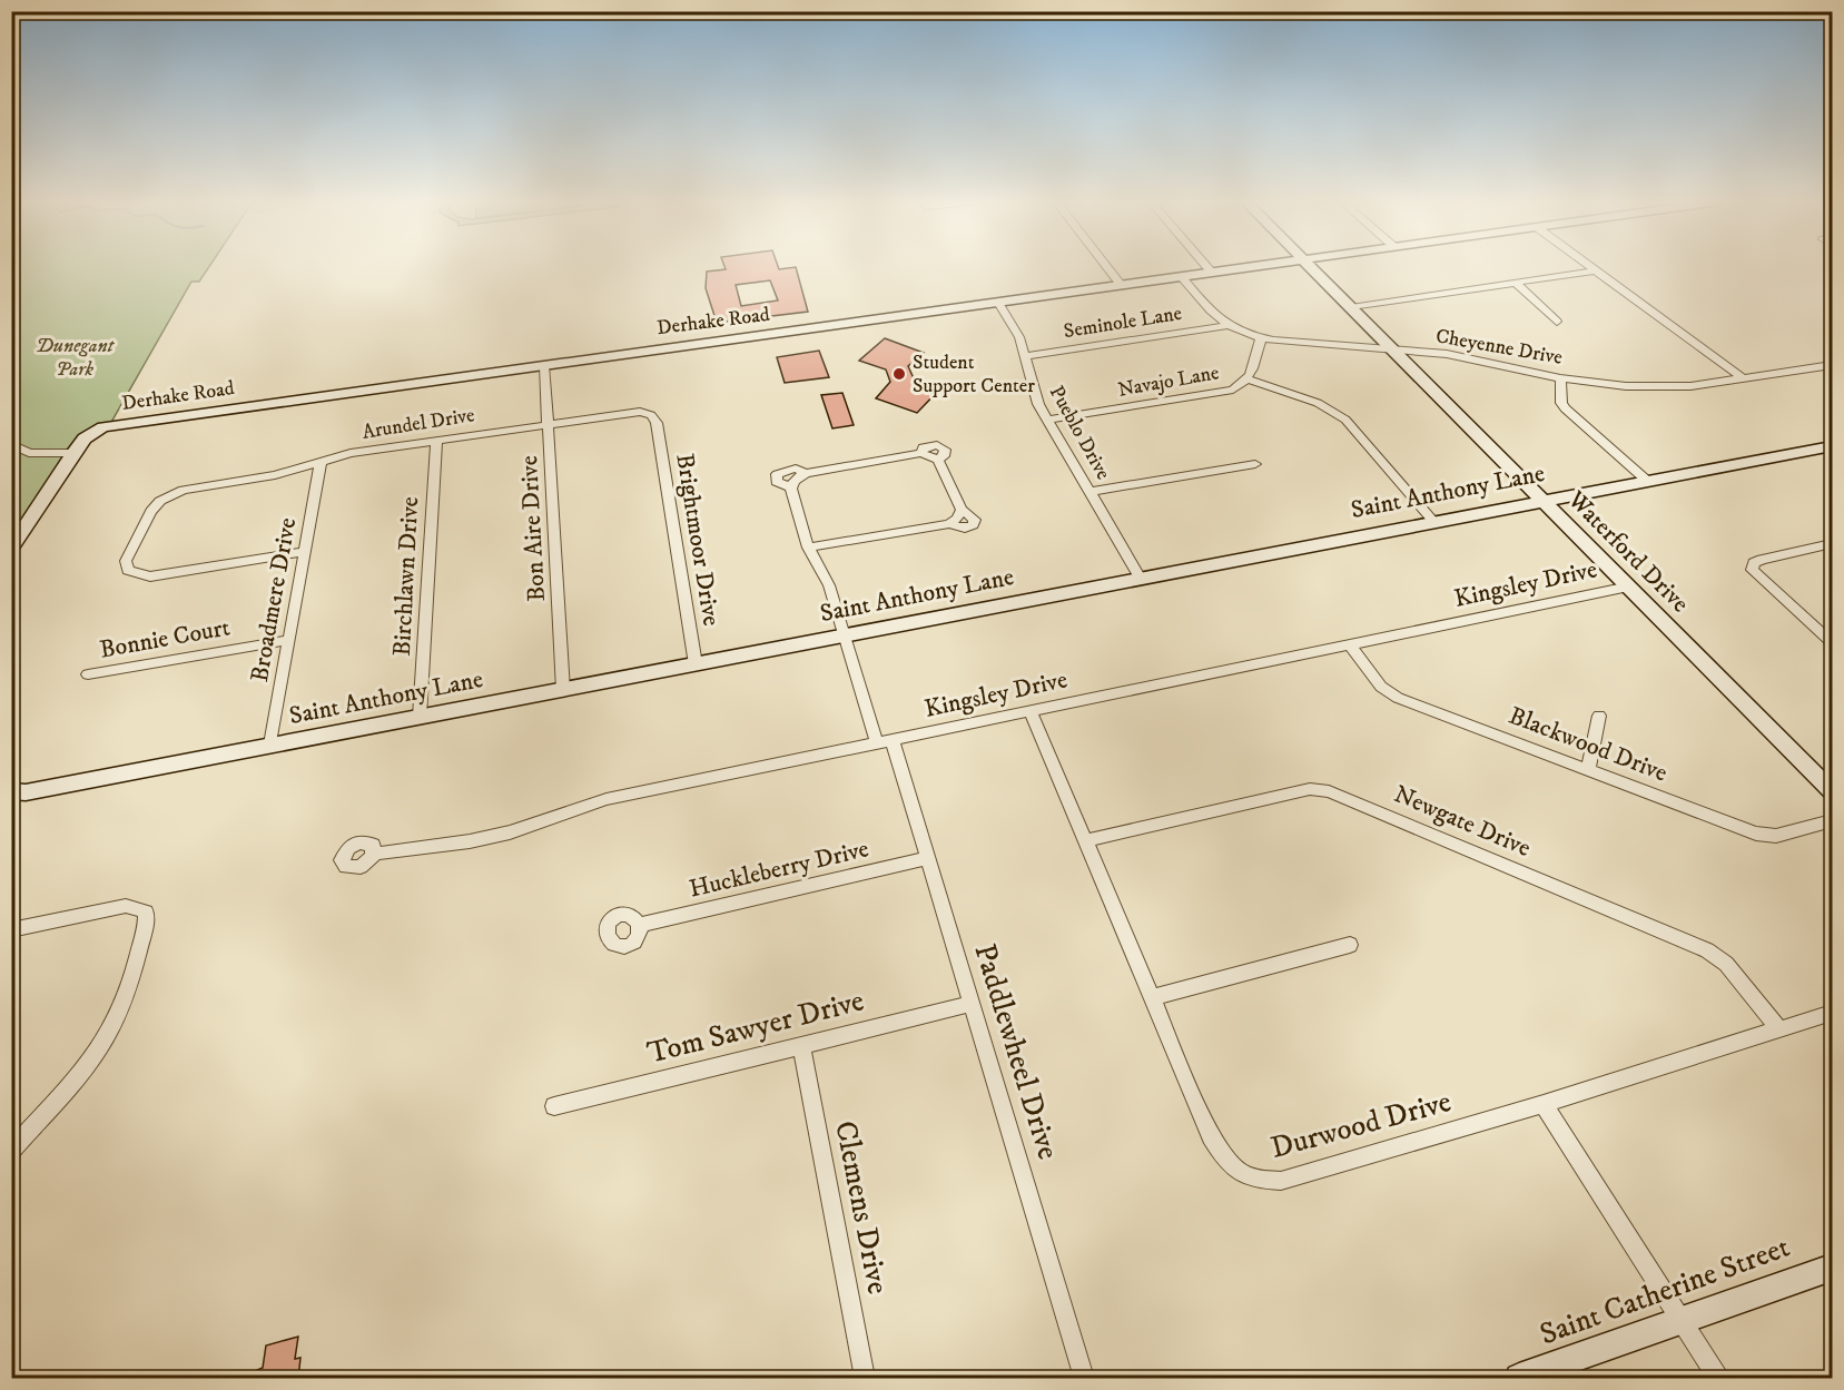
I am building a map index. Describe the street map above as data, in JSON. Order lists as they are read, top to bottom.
{
  "streets": {
    "street": [
      "Derhake Road",
      "Seminole Lane",
      "Cheyenne Drive",
      "Navajo Lane",
      "Arundel Drive",
      "Pueblo Drive",
      "Saint Anthony Lane",
      "Bon Aire Drive",
      "Brightmoor Drive",
      "Waterford Drive",
      "Birchlawn Drive",
      "Kingsley Drive",
      "Broadmere Drive",
      "Bonnie Court",
      "Blackwood Drive",
      "Newgate Drive",
      "Huckleberry Drive",
      "Tom Sawyer Drive",
      "Paddlewheel Drive",
      "Durwood Drive",
      "Clemens Drive",
      "Saint Catherine Street"
    ]
  },
  "crossings": [
    ["Derhake Road", "Cheyenne Drive"],
    ["Derhake Road", "Pueblo Drive"],
    ["Derhake Road", "Bon Aire Drive"],
    ["Seminole Lane", "Cheyenne Drive"],
    ["Seminole Lane", "Pueblo Drive"],
    ["Cheyenne Drive", "Navajo Lane"],
    ["Cheyenne Drive", "Waterford Drive"],
    ["Navajo Lane", "Pueblo Drive"],
    ["Arundel Drive", "Bon Aire Drive"],
    ["Arundel Drive", "Brightmoor Drive"],
    ["Arundel Drive", "Birchlawn Drive"],
    ["Arundel Drive", "Broadmere Drive"],
    ["Pueblo Drive", "Saint Anthony Lane"],
    ["Saint Anthony Lane", "Bon Aire Drive"],
    ["Saint Anthony Lane", "Brightmoor Drive"],
    ["Saint Anthony Lane", "Waterford Drive"],
    ["Saint Anthony Lane", "Birchlawn Drive"],
    ["Saint Anthony Lane", "Broadmere Drive"],
    ["Saint Anthony Lane", "Paddlewheel Drive"],
    ["Waterford Drive", "Kingsley Drive"],
    ["Kingsley Drive", "Blackwood Drive"],
    ["Kingsley Drive", "Paddlewheel Drive"],
    ["Kingsley Drive", "Durwood Drive"],
    ["Broadmere Drive", "Bonnie Court"],
    ["Newgate Drive", "Durwood Drive"],
    ["Huckleberry Drive", "Paddlewheel Drive"],
    ["Tom Sawyer Drive", "Paddlewheel Drive"],
    ["Tom Sawyer Drive", "Clemens Drive"]
  ],
  "parks": ["Dunegant Park"],
  "places": ["Student Support Center"]
}
